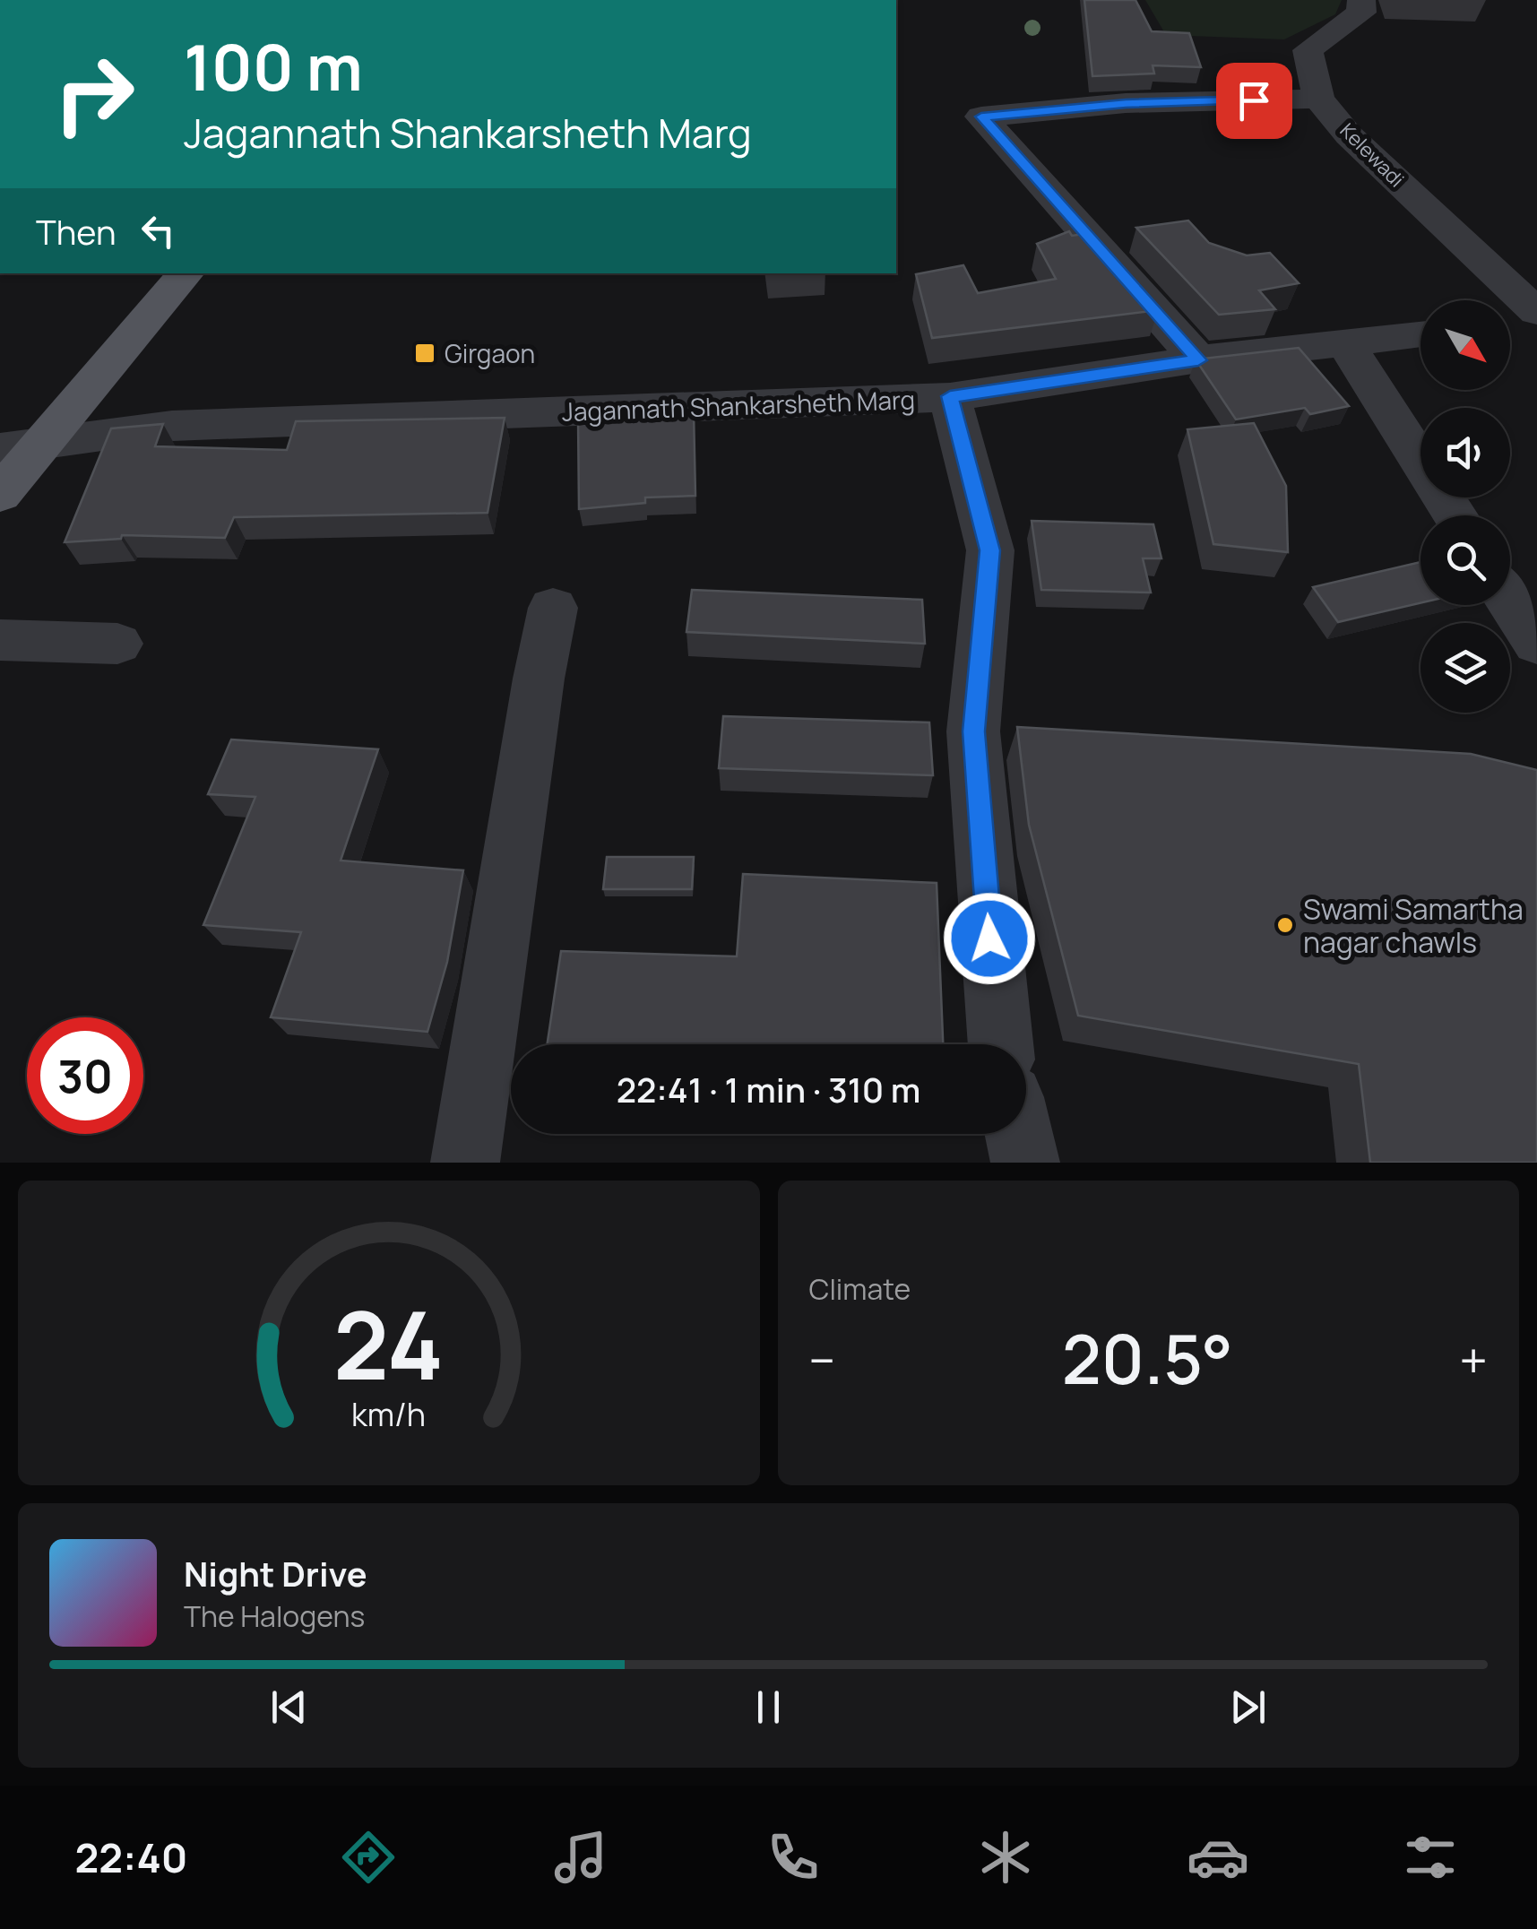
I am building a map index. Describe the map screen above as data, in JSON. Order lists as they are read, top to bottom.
{
  "streets": {
    "street": ["Kelewadi", "Jagannath Shankarsheth Marg"]
  },
  "places": {
    "transit": ["Girgaon"],
    "other": ["Swami Samartha nagar chawls"]
  },
  "north": "bottom right",
  "page": {
    "turn": ["100 m", "Jagannath Shankarsheth Marg"],
    "then": "Then",
    "limit": "30",
    "trip": "22:41 · 1 min · 310 m",
    "tile": "Climate",
    "heat": ["−", "20.5°", "+"],
    "song": ["Night Drive", "The Halogens"],
    "tabs": "22:40",
    "gauge": ["24", "km/h"]
  }
}
